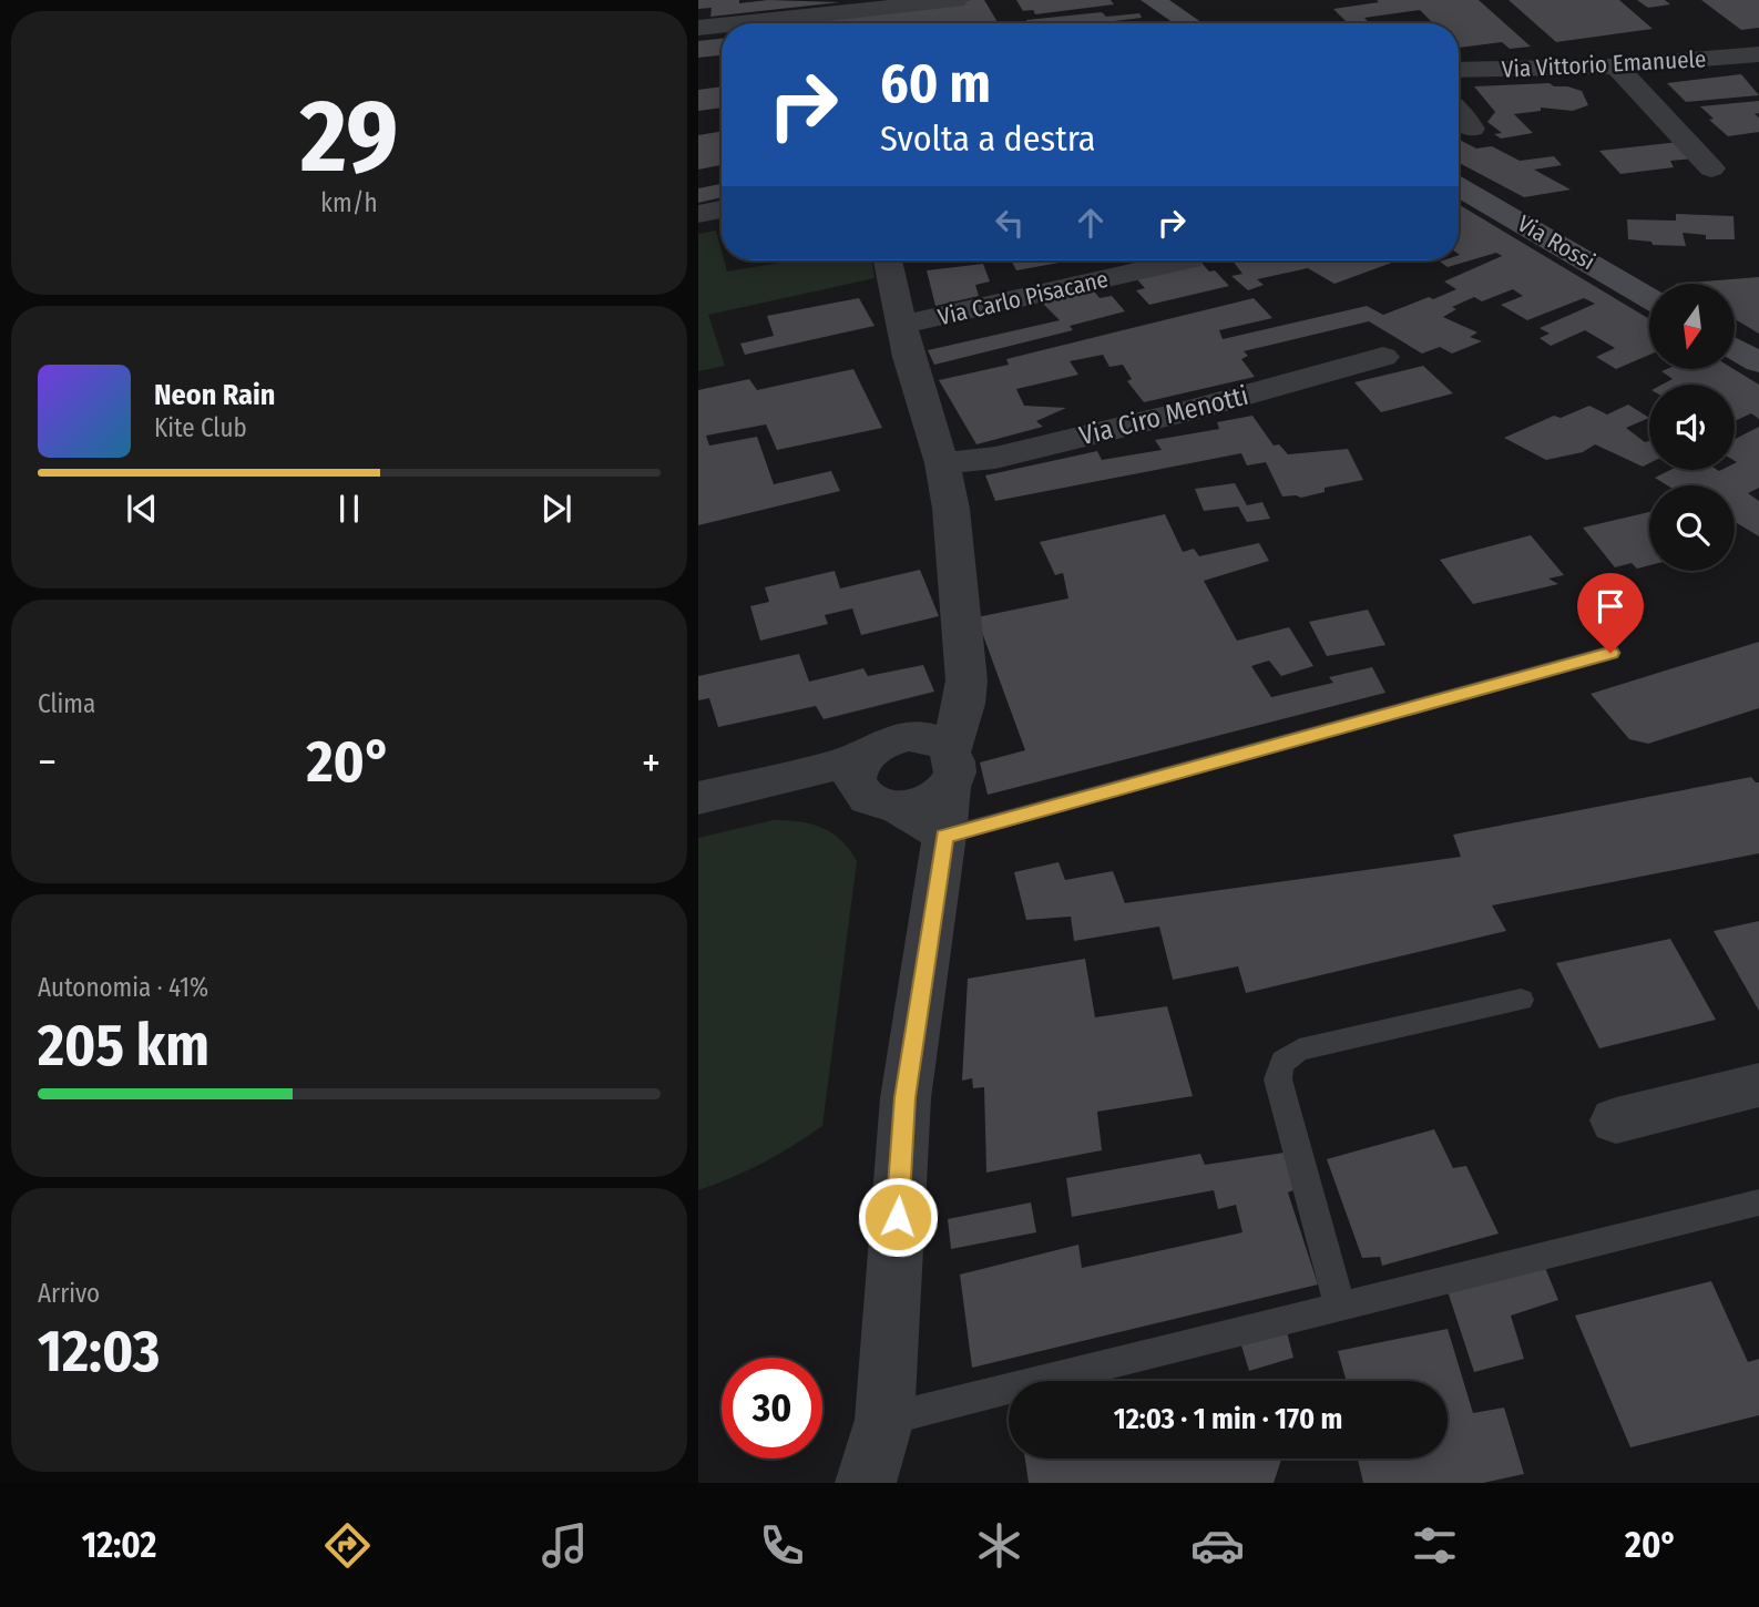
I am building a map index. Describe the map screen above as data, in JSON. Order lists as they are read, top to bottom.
{
  "streets": {
    "street": [
      "Via Vittorio Emanuele",
      "Via Rossi",
      "Via Carlo Pisacane",
      "Via Ciro Menotti"
    ]
  },
  "north": "bottom",
  "page": {
    "tile": [
      ["29", "km/h"],
      "Clima",
      ["Autonomia · 41%", "205 km"],
      ["Arrivo", "12:03"]
    ],
    "turn": ["60 m", "Svolta a destra"],
    "song": ["Neon Rain", "Kite Club"],
    "heat": ["−", "20°", "+"],
    "limit": "30",
    "trip": "12:03 · 1 min · 170 m",
    "tabs": ["12:02", "20°"]
  }
}
